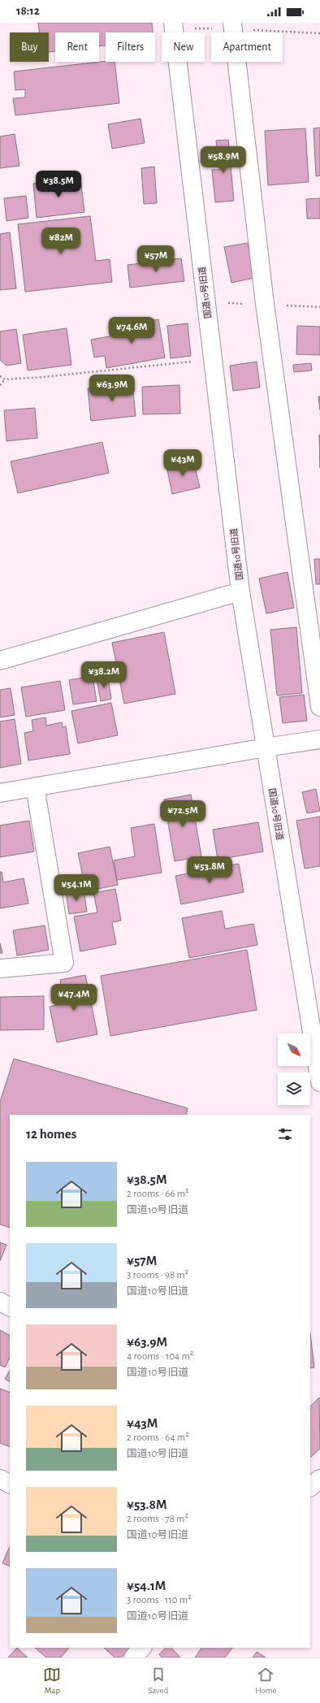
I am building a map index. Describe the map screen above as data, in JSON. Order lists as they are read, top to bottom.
{
  "streets": {
    "street": ["国道10号旧道"]
  },
  "north": "bottom right",
  "page": {
    "status": "18:12",
    "chip": [
      "Buy",
      "Rent",
      "Filters",
      "New",
      "Apartment"
    ],
    "price": [
      "¥58.9M",
      "¥38.5M",
      "¥82M",
      "¥57M",
      "¥74.6M",
      "¥63.9M",
      "¥43M",
      "¥38.2M",
      "¥72.5M",
      "¥53.8M",
      "¥54.1M",
      "¥47.4M"
    ],
    "heading": "12 homes",
    "list": [
      {
        "name": "¥38.5M",
        "note": "2 rooms · 66 m² · 国道10号旧道"
      },
      {
        "name": "¥57M",
        "note": "3 rooms · 98 m² · 国道10号旧道"
      },
      {
        "name": "¥63.9M",
        "note": "4 rooms · 104 m² · 国道10号旧道"
      },
      {
        "name": "¥43M",
        "note": "2 rooms · 64 m² · 国道10号旧道"
      },
      {
        "name": "¥53.8M",
        "note": "2 rooms · 78 m² · 国道10号旧道"
      },
      {
        "name": "¥54.1M",
        "note": "3 rooms · 110 m² · 国道10号旧道"
      }
    ],
    "tabs": ["Map", "Saved", "Home"]
  }
}
